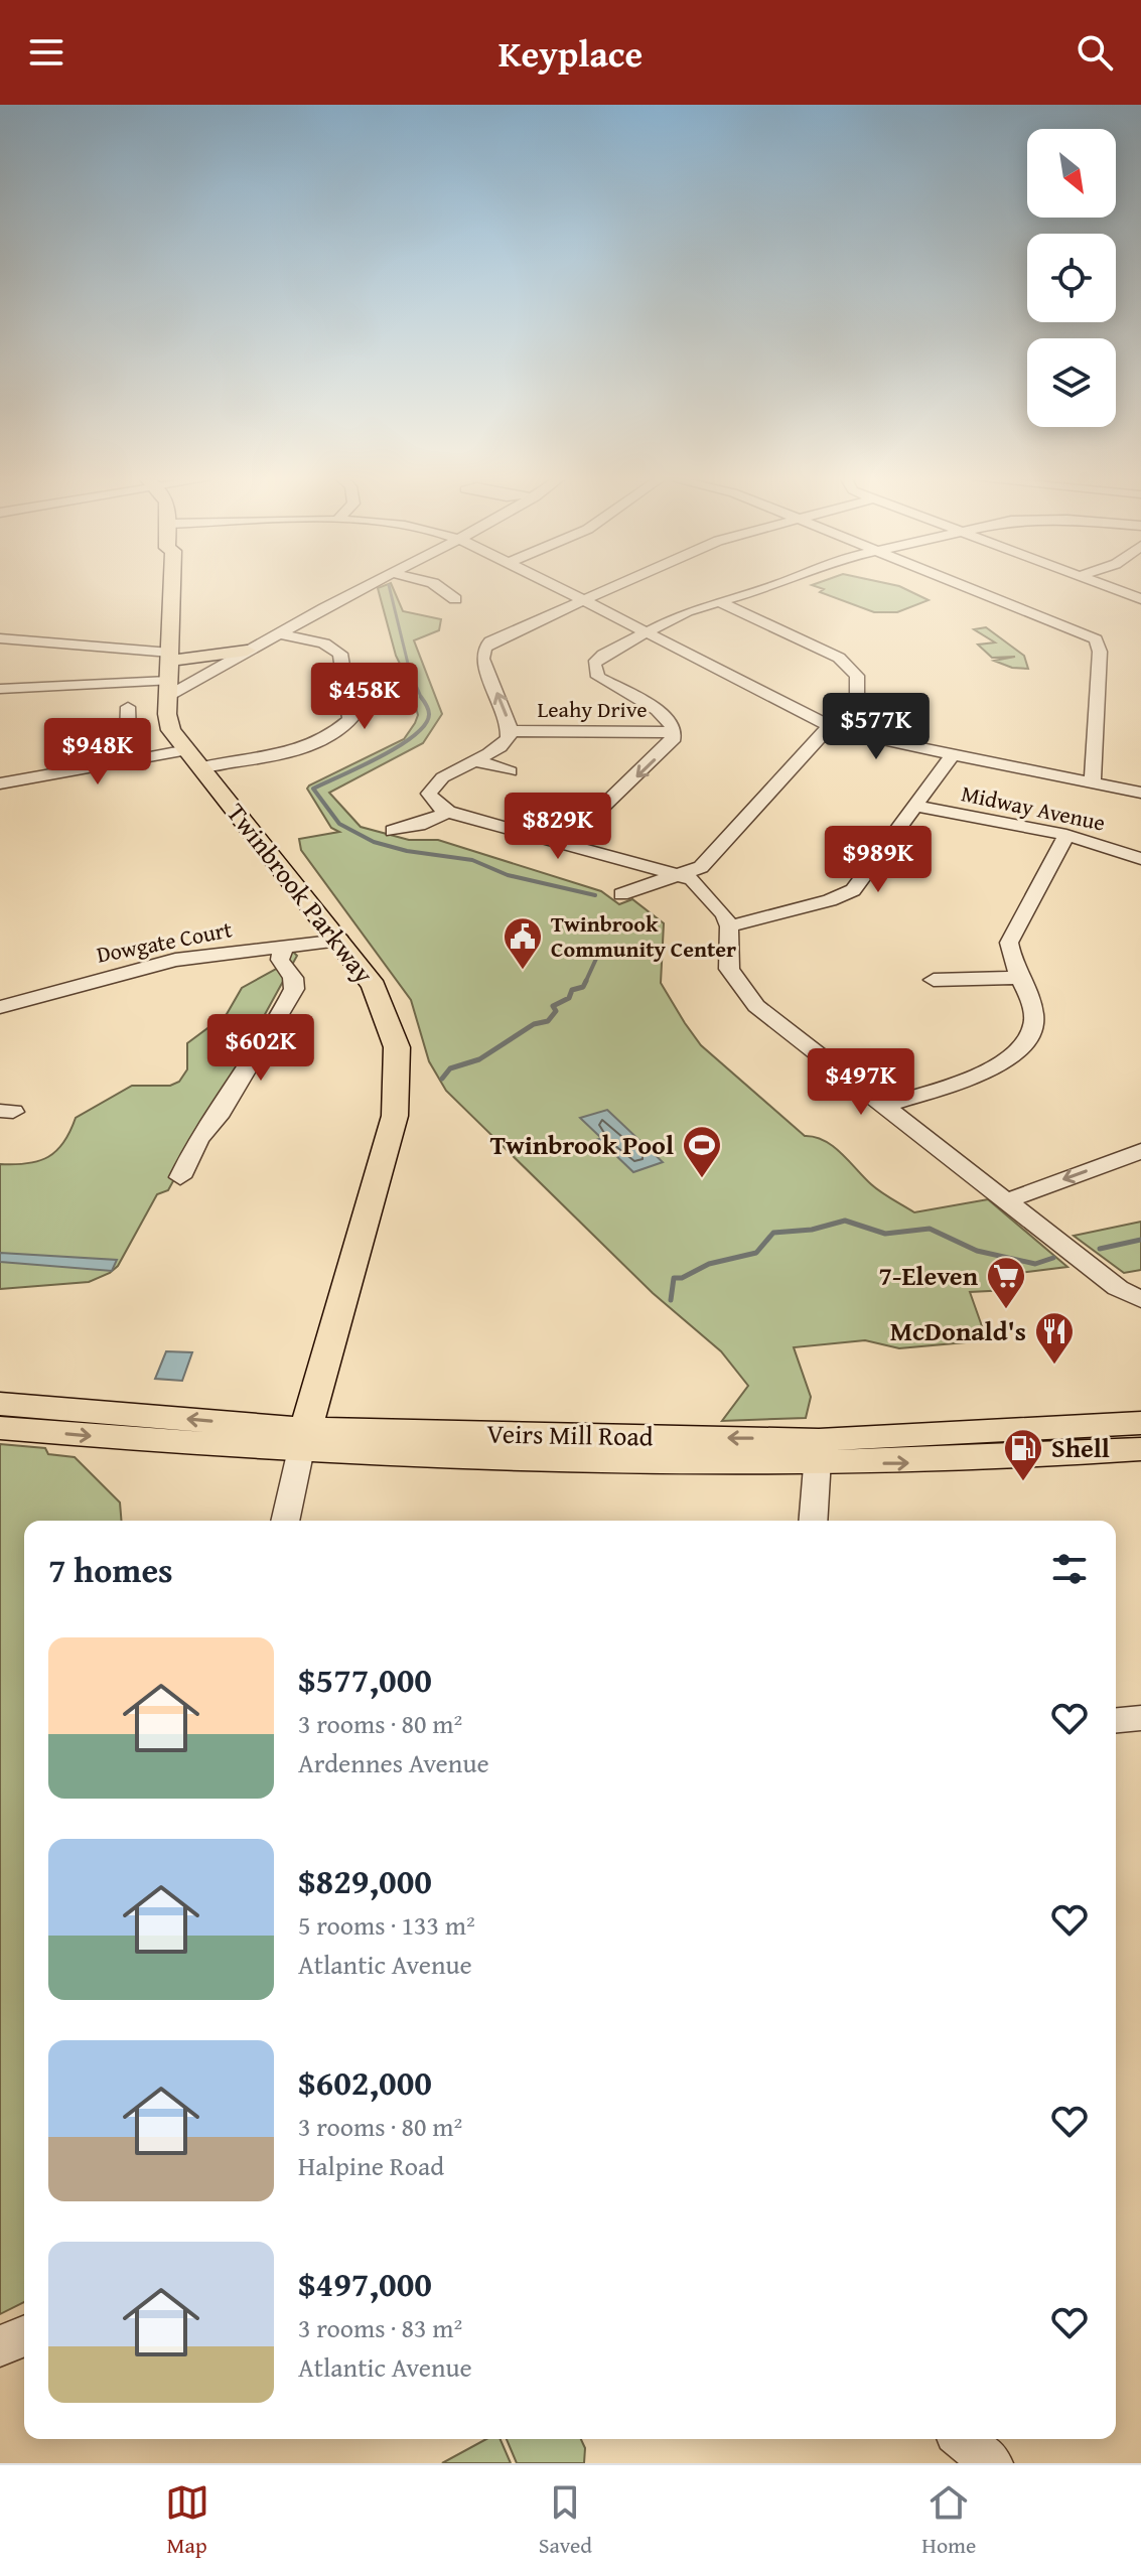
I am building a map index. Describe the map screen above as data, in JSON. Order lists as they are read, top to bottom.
{
  "streets": {
    "main road": ["Twinbrook Parkway", "Veirs Mill Road"],
    "street": ["Leahy Drive", "Midway Avenue", "Dowgate Court"]
  },
  "crossings": [
    ["Twinbrook Parkway", "Dowgate Court"],
    ["Twinbrook Parkway", "Veirs Mill Road"]
  ],
  "places": {
    "public building": ["Twinbrook Community Center"],
    "sports": ["Twinbrook Pool"],
    "supermarket": ["7-Eleven"],
    "restaurant": ["McDonald's"],
    "fuel station": ["Shell"]
  },
  "north": "bottom right",
  "page": {
    "header": "Keyplace",
    "price": [
      "$458K",
      "$577K",
      "$948K",
      "$829K",
      "$989K",
      "$602K",
      "$497K"
    ],
    "heading": "7 homes",
    "list": [
      {
        "name": "$577,000",
        "note": "3 rooms · 80 m² · Ardennes Avenue"
      },
      {
        "name": "$829,000",
        "note": "5 rooms · 133 m² · Atlantic Avenue"
      },
      {
        "name": "$602,000",
        "note": "3 rooms · 80 m² · Halpine Road"
      },
      {
        "name": "$497,000",
        "note": "3 rooms · 83 m² · Atlantic Avenue"
      }
    ],
    "tabs": ["Map", "Saved", "Home"]
  }
}
